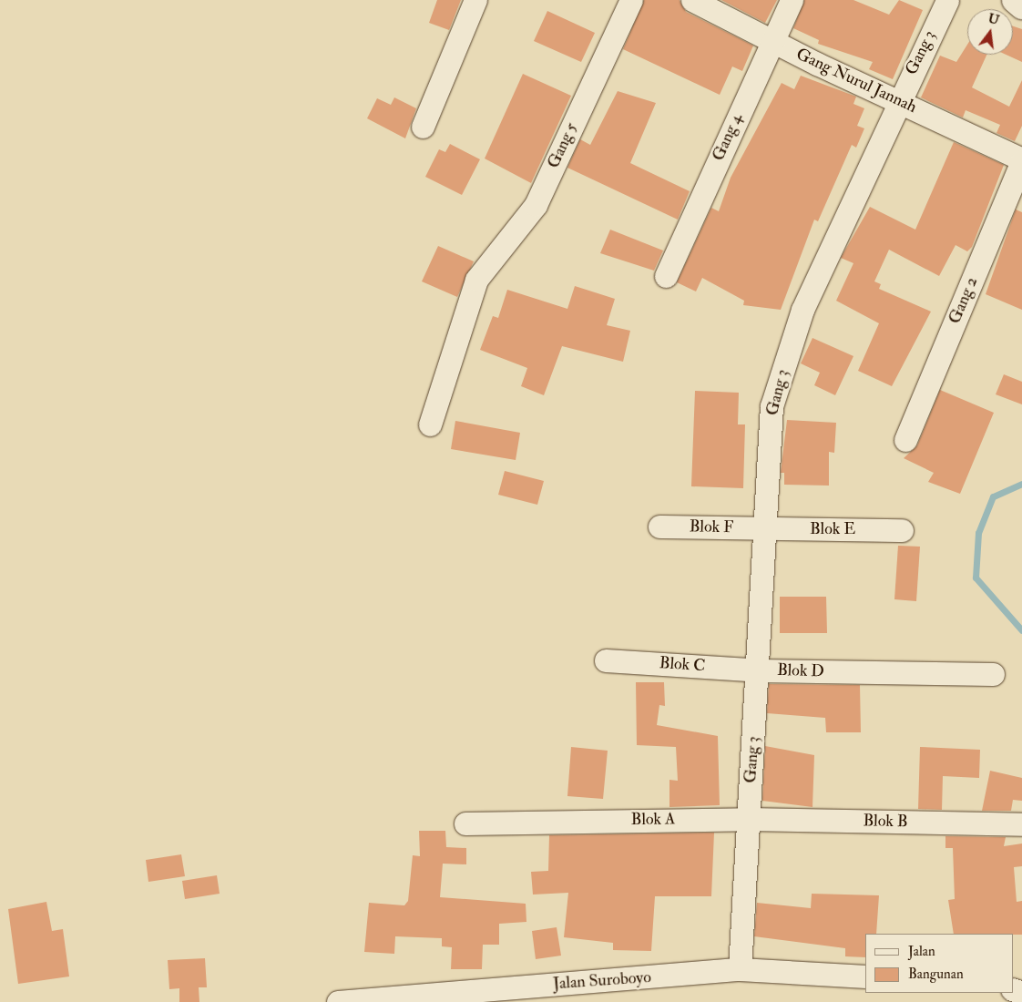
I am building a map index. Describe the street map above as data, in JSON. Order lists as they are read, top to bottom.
{
  "streets": {
    "street": [
      "Gang 3",
      "Gang Nurul Jannah",
      "Gang 4",
      "Gang 5",
      "Gang 2",
      "Blok F",
      "Blok E",
      "Blok C",
      "Blok D",
      "Blok A",
      "Blok B",
      "Jalan Suroboyo"
    ]
  },
  "crossings": [
    ["Gang 3", "Gang Nurul Jannah"],
    ["Gang 3", "Blok F"],
    ["Gang 3", "Blok E"],
    ["Gang 3", "Blok C"],
    ["Gang 3", "Blok D"],
    ["Gang 3", "Blok A"],
    ["Gang 3", "Blok B"],
    ["Gang 3", "Jalan Suroboyo"],
    ["Gang Nurul Jannah", "Gang 4"],
    ["Gang Nurul Jannah", "Gang 2"],
    ["Blok F", "Blok E"],
    ["Blok C", "Blok D"],
    ["Blok A", "Blok B"]
  ],
  "legend": ["Jalan", "Bangunan"],
  "north": "top"
}
